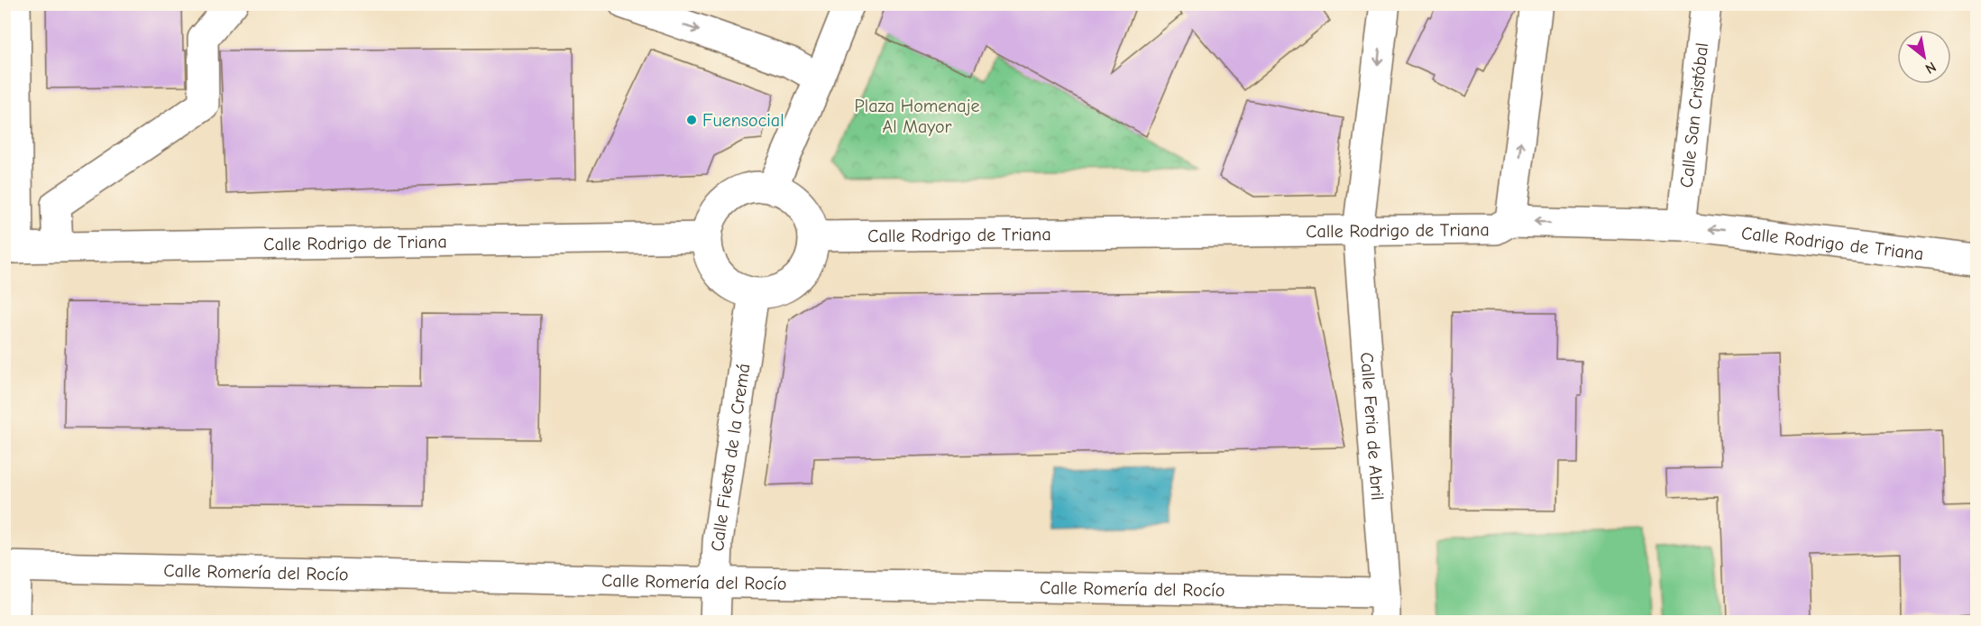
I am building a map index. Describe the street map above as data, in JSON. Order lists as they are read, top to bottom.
{
  "streets": {
    "street": [
      "Calle San Cristóbal",
      "Calle Rodrigo de Triana",
      "Calle Feria de Abril",
      "Calle Fiesta de la Cremá",
      "Calle Romería del Rocío"
    ]
  },
  "crossings": [
    ["Calle San Cristóbal", "Calle Rodrigo de Triana"],
    ["Calle Rodrigo de Triana", "Calle Feria de Abril"],
    ["Calle Rodrigo de Triana", "Calle Fiesta de la Cremá"],
    ["Calle Feria de Abril", "Calle Romería del Rocío"],
    ["Calle Fiesta de la Cremá", "Calle Romería del Rocío"]
  ],
  "parks": ["Plaza Homenaje Al Mayor"],
  "places": ["Fuensocial"],
  "north": "bottom right"
}
